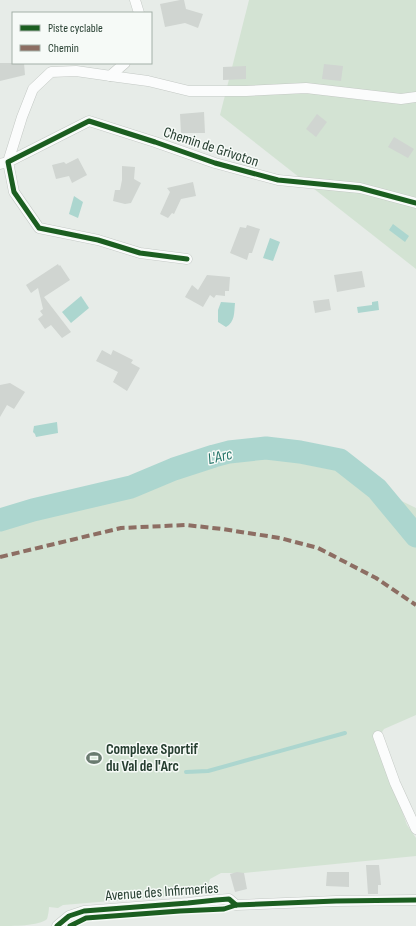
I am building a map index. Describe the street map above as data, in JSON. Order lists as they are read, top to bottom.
{
  "streets": {
    "street": ["Chemin de Grivoton", "Avenue des Infirmeries"]
  },
  "water": ["L'Arc"],
  "places": {
    "sports": ["Complexe Sportif du Val de l'Arc"]
  },
  "legend": ["Piste cyclable", "Chemin"]
}
